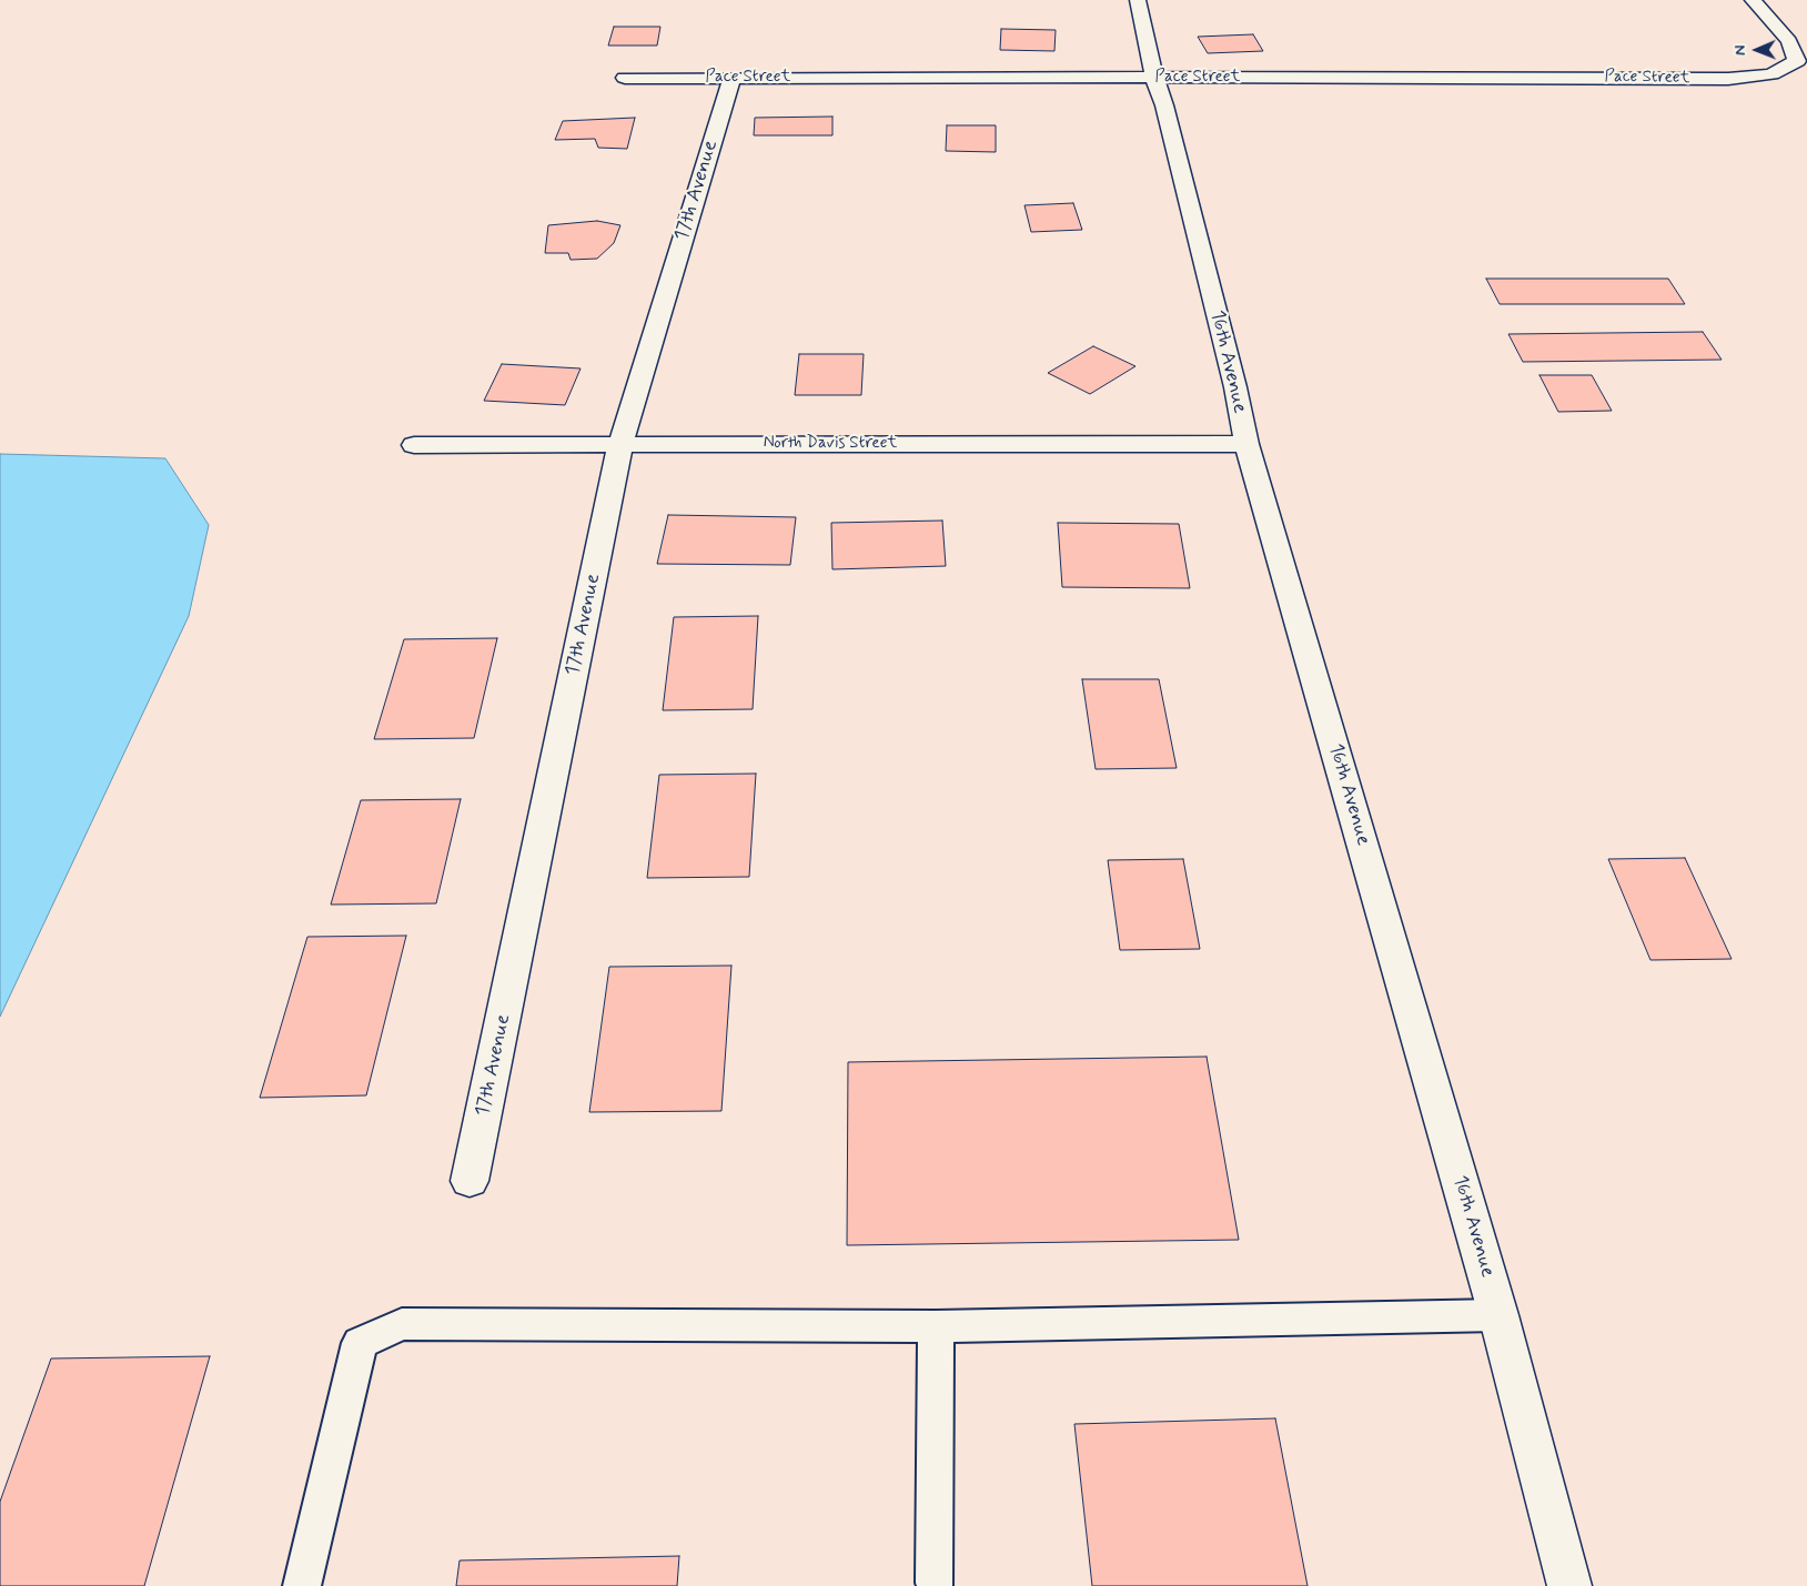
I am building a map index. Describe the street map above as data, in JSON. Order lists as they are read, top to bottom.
{
  "streets": {
    "street": [
      "Pace Street",
      "17th Avenue",
      "16th Avenue",
      "North Davis Street"
    ]
  },
  "crossings": [
    ["Pace Street", "17th Avenue"],
    ["Pace Street", "16th Avenue"],
    ["17th Avenue", "North Davis Street"],
    ["16th Avenue", "North Davis Street"]
  ],
  "north": "left"
}
